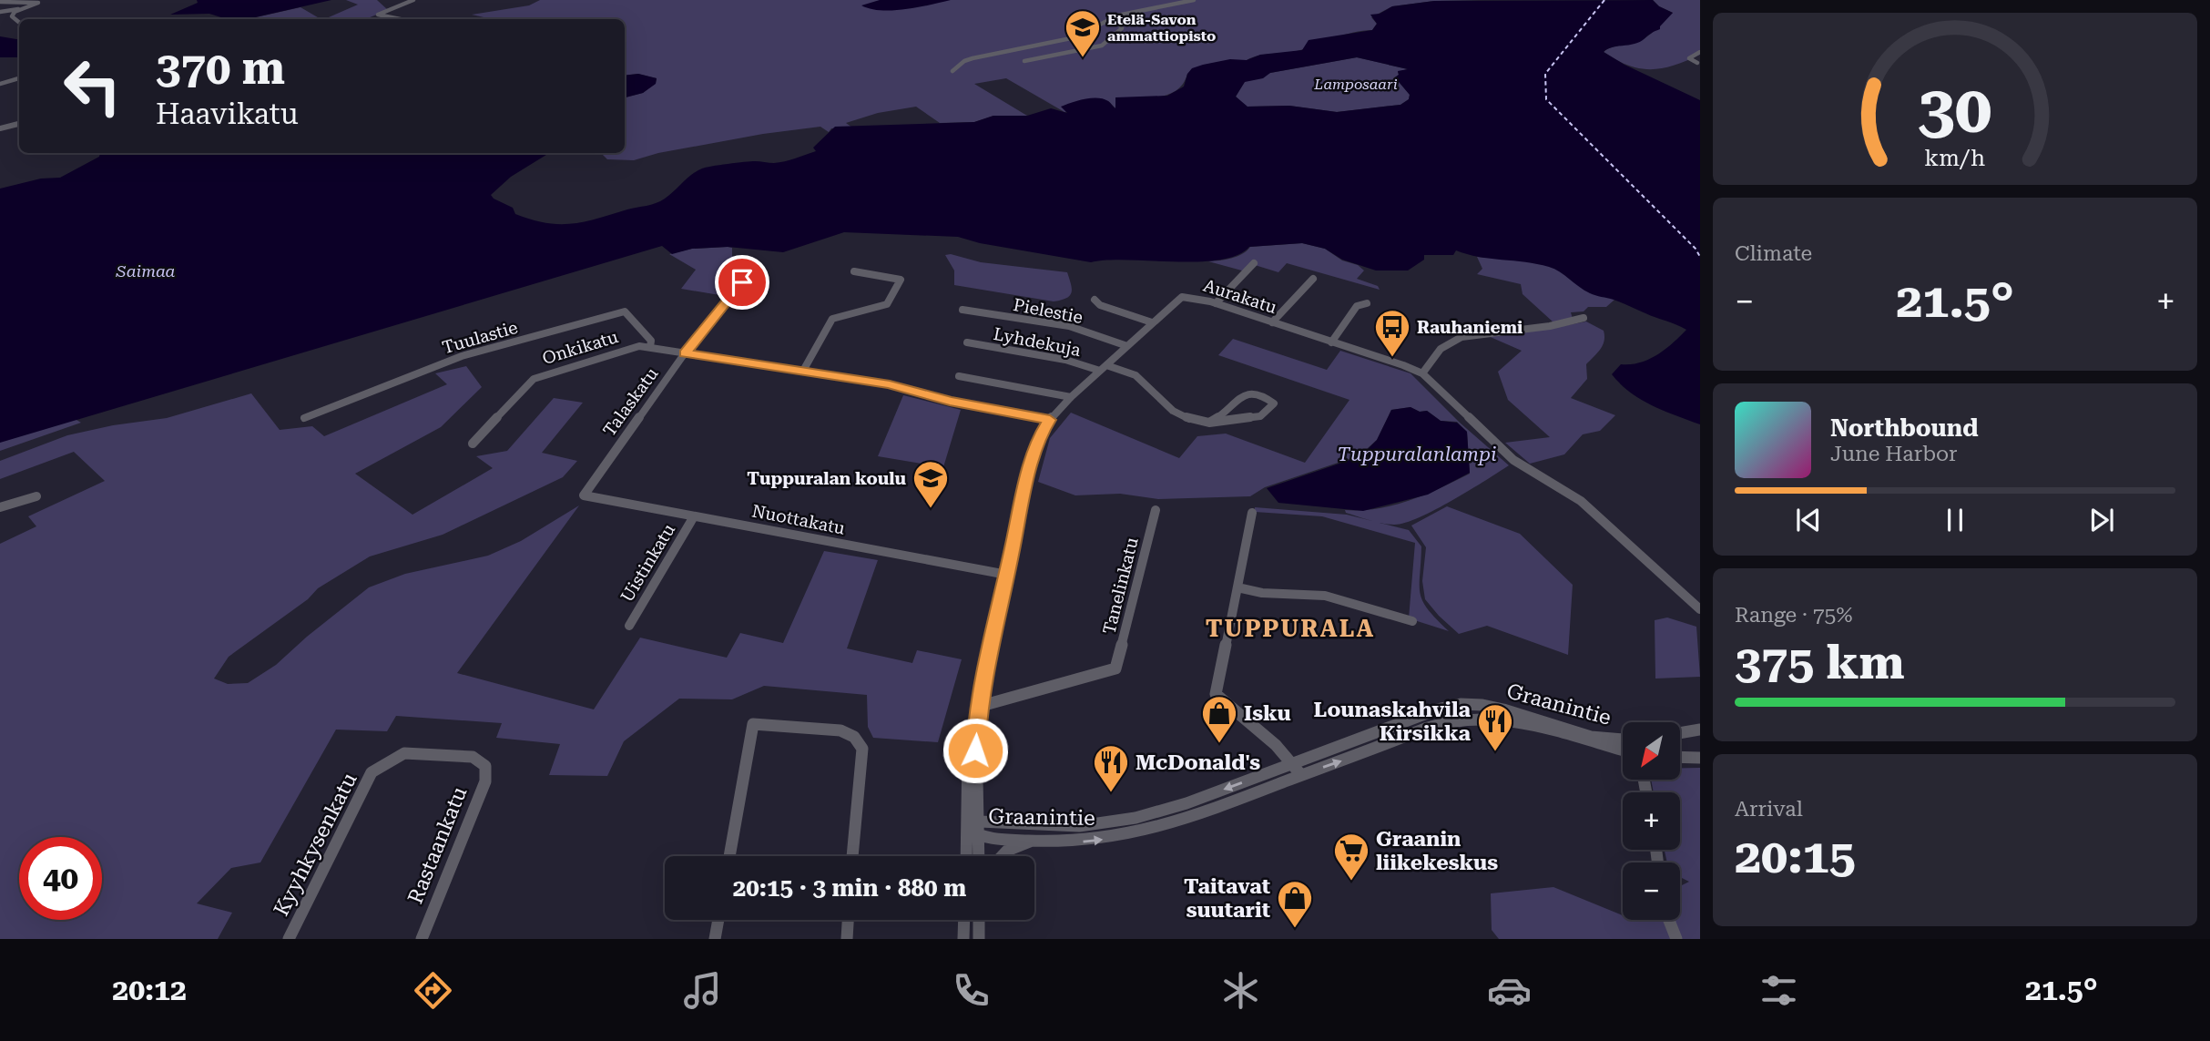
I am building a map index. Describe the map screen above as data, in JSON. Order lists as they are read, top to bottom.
{
  "streets": {
    "street": [
      "Aurakatu",
      "Pielestie",
      "Tuulastie",
      "Lyhdekuja",
      "Onkikatu",
      "Talaskatu",
      "Nuottakatu",
      "Uistinkatu",
      "Tanelinkatu",
      "Graanintie",
      "Kyyhkysenkatu",
      "Rastaankatu"
    ]
  },
  "crossings": [
    ["Aurakatu", "Pielestie"],
    ["Aurakatu", "Lyhdekuja"],
    ["Aurakatu", "Onkikatu"],
    ["Aurakatu", "Nuottakatu"],
    ["Aurakatu", "Tanelinkatu"],
    ["Tuulastie", "Onkikatu"],
    ["Onkikatu", "Talaskatu"],
    ["Talaskatu", "Nuottakatu"],
    ["Nuottakatu", "Uistinkatu"],
    ["Kyyhkysenkatu", "Rastaankatu"]
  ],
  "districts": ["TUPPURALA"],
  "water": ["Saimaa", "Tuppuralanlampi"],
  "parks": ["Lamposaari"],
  "places": {
    "school or university": ["Etelä-Savon ammattiopisto", "Tuppuralan koulu"],
    "bus stop": ["Rauhaniemi"],
    "shop": ["Isku", "Taitavat suutarit"],
    "restaurant": ["Lounaskahvila Kirsikka", "McDonald's"],
    "supermarket": ["Graanin liikekeskus"]
  },
  "north": "bottom left",
  "page": {
    "turn": ["370 m", "Haavikatu"],
    "tile": [
      "Climate",
      ["Range · 75%", "375 km"],
      ["Arrival", "20:15"]
    ],
    "heat": ["−", "21.5°", "+"],
    "song": ["Northbound", "June Harbor"],
    "map_buttons": ["+", "−"],
    "limit": "40",
    "trip": "20:15 · 3 min · 880 m",
    "tabs": ["20:12", "21.5°"],
    "gauge": ["30", "km/h"]
  }
}
